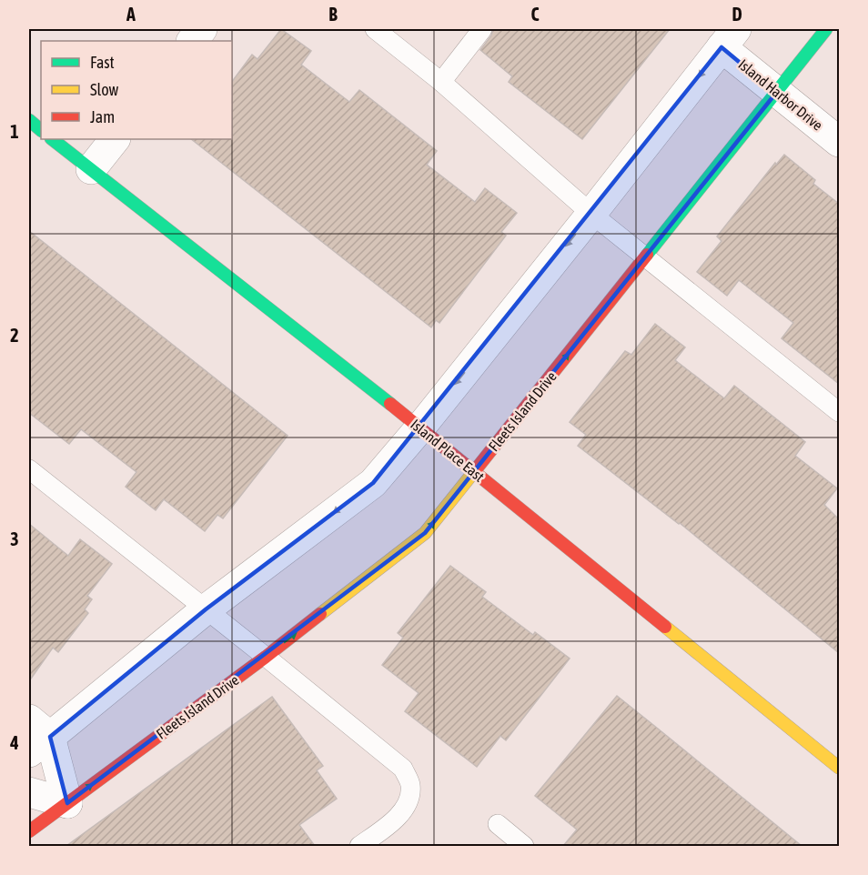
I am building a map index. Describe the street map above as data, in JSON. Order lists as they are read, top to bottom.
{
  "streets": {
    "street": ["Island Harbor Drive", "Fleets Island Drive", "Island Place East"]
  },
  "crossings": [
    ["Island Harbor Drive", "Fleets Island Drive"],
    ["Fleets Island Drive", "Island Place East"]
  ],
  "legend": ["Fast", "Slow", "Jam"],
  "grid": {
    "columns": [
      "A",
      "B",
      "C",
      "D"
    ],
    "rows": [
      "1",
      "2",
      "3",
      "4"
    ]
  }
}
